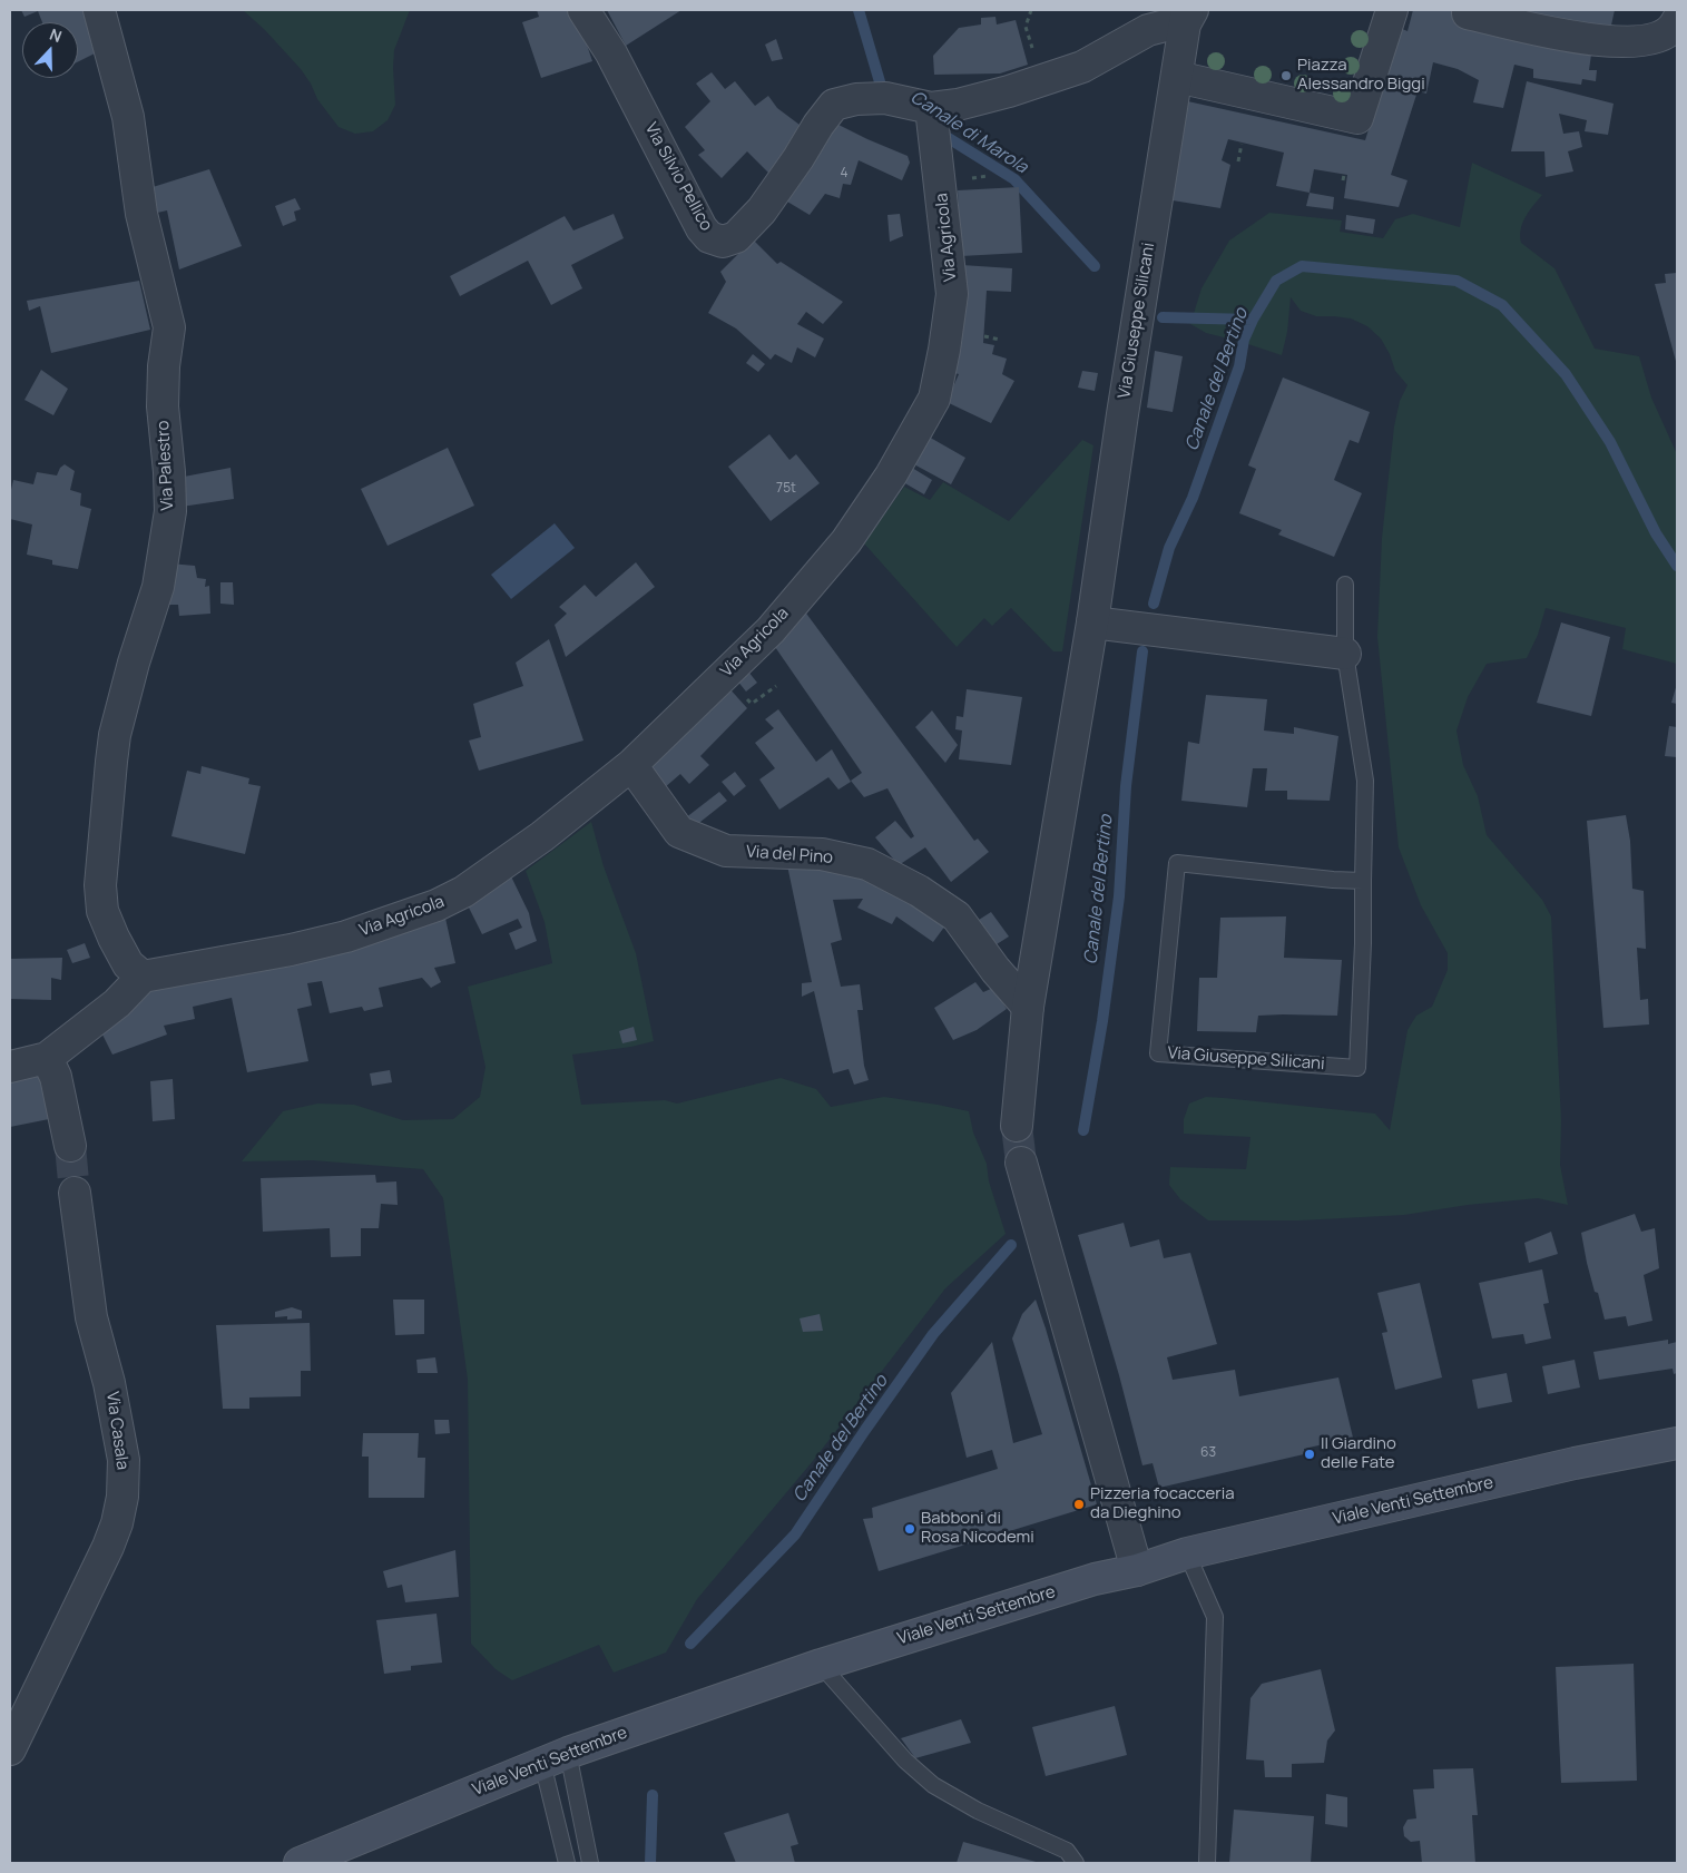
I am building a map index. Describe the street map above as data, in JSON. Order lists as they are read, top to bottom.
{
  "streets": {
    "main road": ["Viale Venti Settembre"],
    "street": [
      "Via Silvio Pellico",
      "Via Agricola",
      "Via Giuseppe Silicani",
      "Via Palestro",
      "Via del Pino",
      "Via Casala"
    ]
  },
  "crossings": [
    ["Via Silvio Pellico", "Via Agricola"],
    ["Via Agricola", "Via Palestro"],
    ["Via Agricola", "Via del Pino"],
    ["Via Giuseppe Silicani", "Via del Pino"]
  ],
  "water": ["Canale di Marola", "Canale del Bertino"],
  "places": [
    "Piazza Alessandro Biggi",
    "Il Giardino delle Fate",
    "Pizzeria focacceria da Dieghino",
    "Babboni di Rosa Nicodemi"
  ],
  "house_numbers": ["4", "75t", "63"],
  "north": "top"
}
